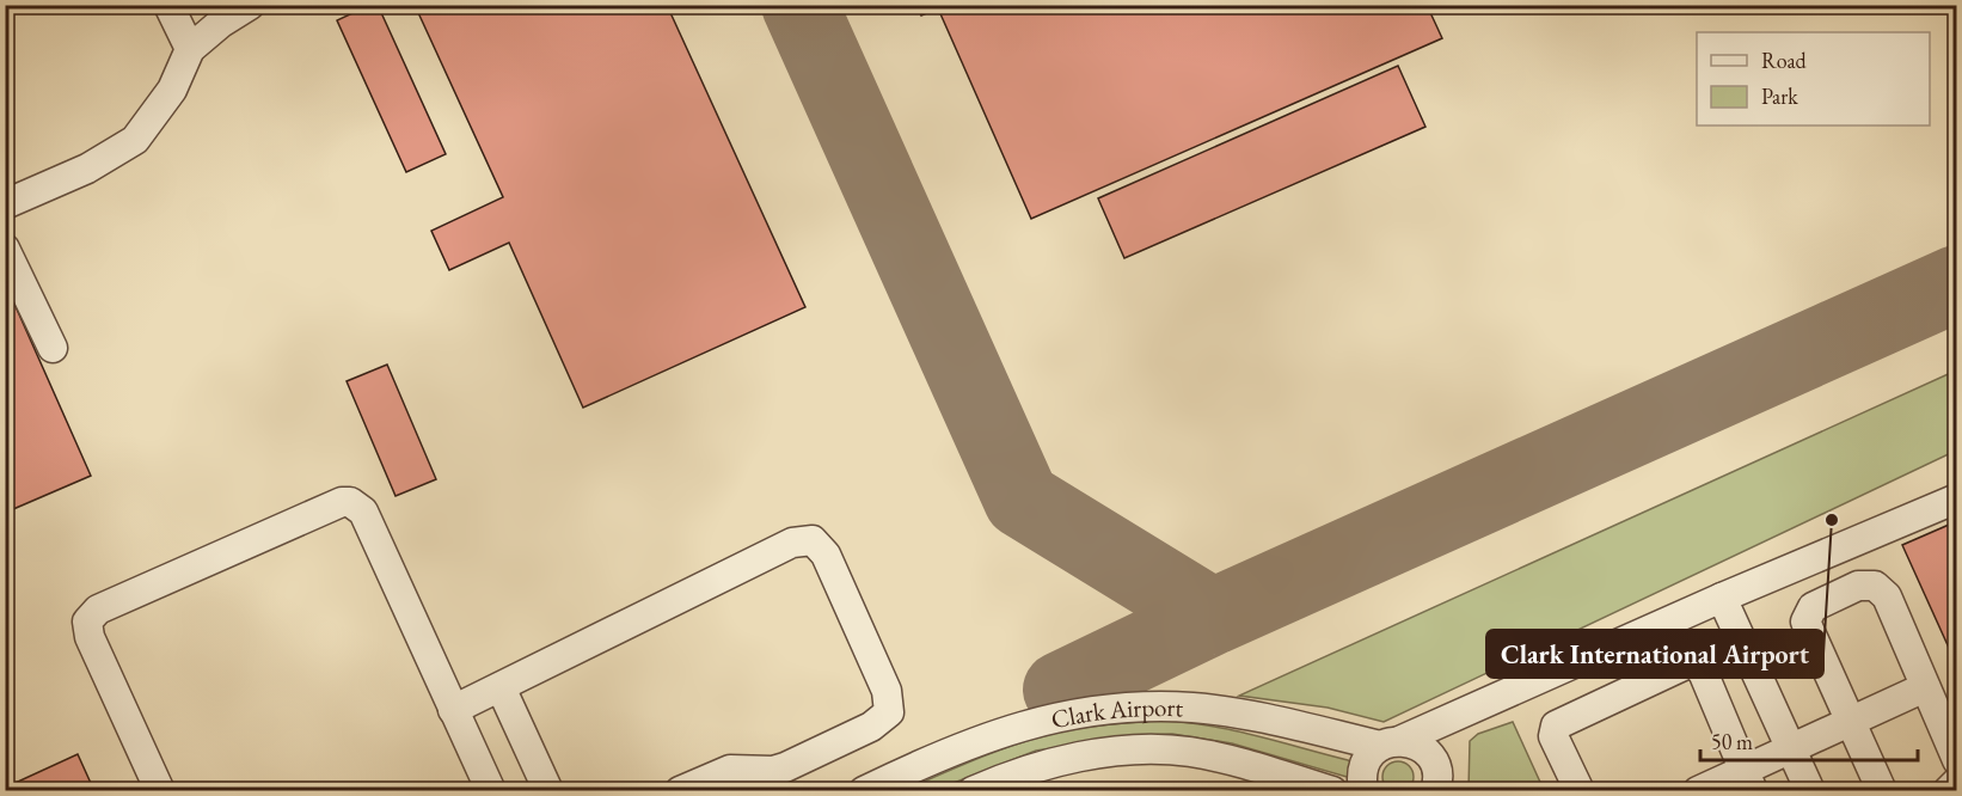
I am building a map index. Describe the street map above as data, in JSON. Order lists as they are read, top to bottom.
{
  "streets": {
    "street": ["Clark Airport"]
  },
  "places": ["Clark International Airport"],
  "legend": ["Road", "Park"],
  "scale_bar": "50 m"
}
